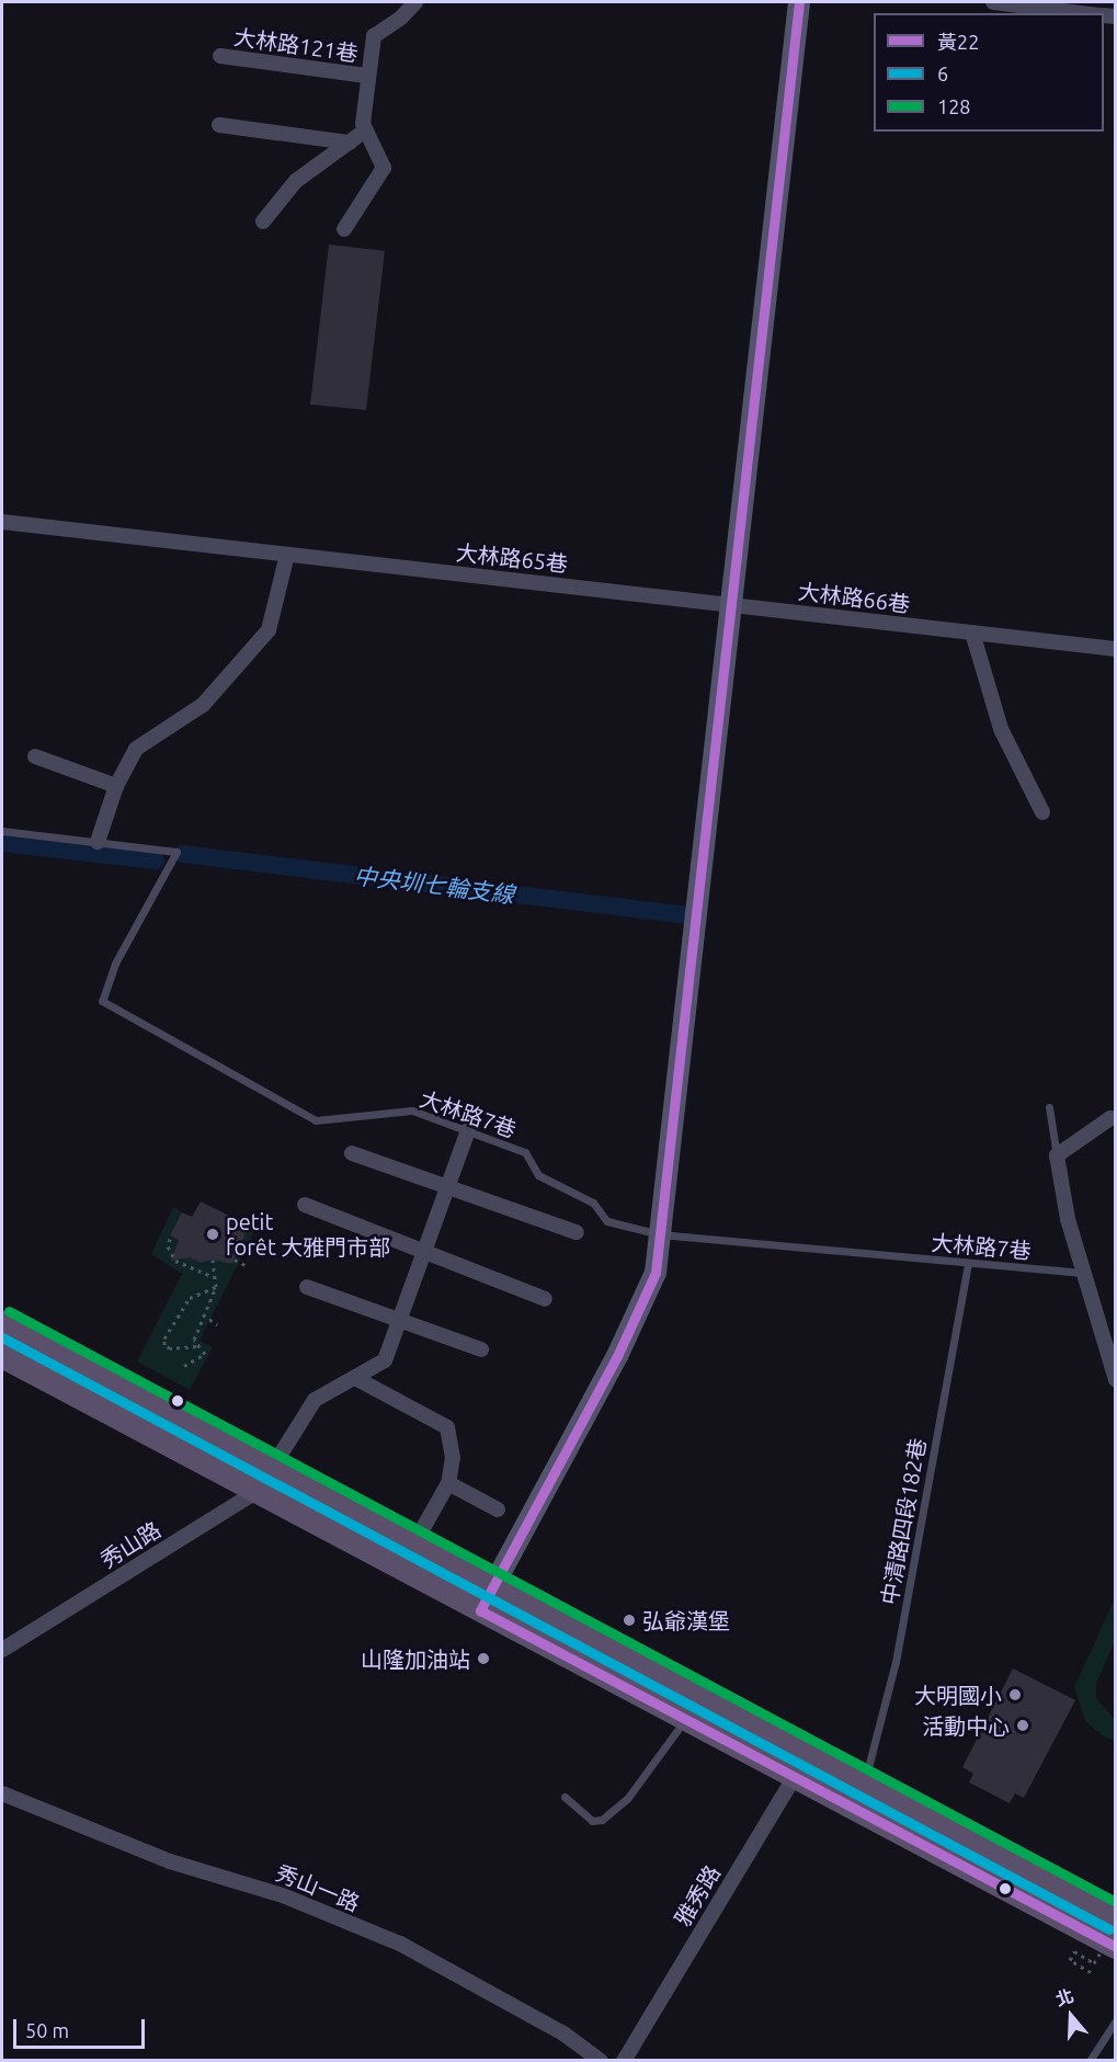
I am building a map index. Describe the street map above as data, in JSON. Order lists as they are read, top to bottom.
{
  "streets": {
    "street": [
      "大林路121巷",
      "大林路65巷",
      "大林路66巷",
      "秀山路",
      "秀山一路",
      "雅秀路"
    ],
    "lane": ["大林路7巷", "中清路四段182巷"]
  },
  "crossings": [
    ["大林路65巷", "大林路66巷"],
    ["大林路7巷", "中清路四段182巷"],
    ["大林路7巷", "秀山路"]
  ],
  "water": ["中央圳七輪支線"],
  "places": [
    "petit forêt 大雅門市部",
    "弘爺漢堡",
    "山隆加油站",
    "大明國小",
    "活動中心"
  ],
  "lines": ["transit line 黃22", "transit line 128", "transit line 6"],
  "legend": ["黃22", "6", "128"],
  "scale_bar": "50 m",
  "north": "top"
}
